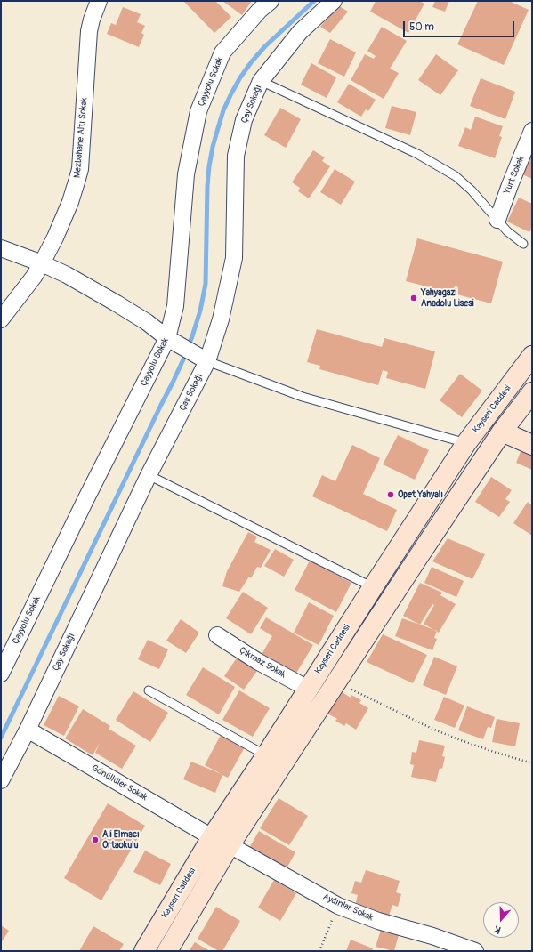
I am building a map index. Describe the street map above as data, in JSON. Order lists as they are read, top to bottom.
{
  "streets": {
    "main road": ["Kayseri Caddesi"],
    "street": [
      "Çayyolu Sokak",
      "Çay Sokağı",
      "Mezbahane Altı Sokak",
      "Yurt Sokak",
      "Çıkmaz Sokak",
      "Gönüllüler Sokak",
      "Aydınlar Sokak"
    ]
  },
  "crossings": [
    ["Çay Sokağı", "Gönüllüler Sokak"],
    ["Kayseri Caddesi", "Çıkmaz Sokak"],
    ["Kayseri Caddesi", "Gönüllüler Sokak"]
  ],
  "places": ["Yahyagazi Anadolu Lisesi", "Opet Yahyalı", "Ali Elmacı Ortaokulu"],
  "scale_bar": "50 m",
  "north": "bottom"
}
